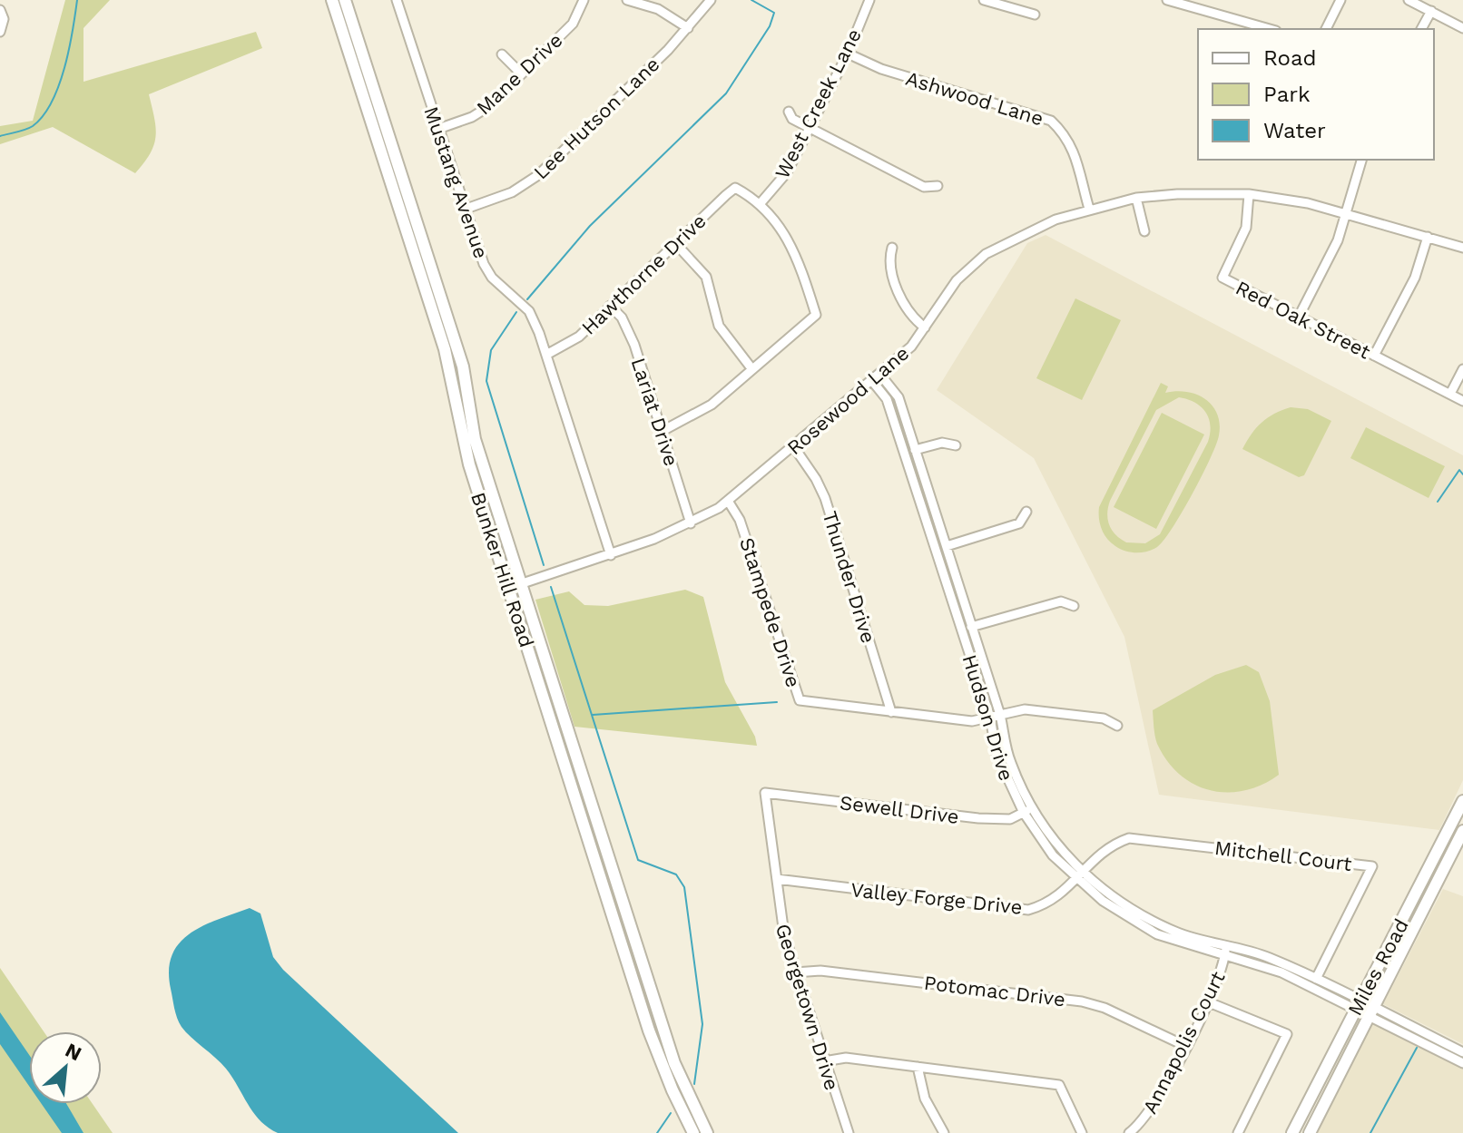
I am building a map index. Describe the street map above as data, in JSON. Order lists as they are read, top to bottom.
{
  "streets": {
    "main road": ["Bunker Hill Road", "Miles Road"],
    "street": [
      "Mane Drive",
      "Ashwood Lane",
      "West Creek Lane",
      "Lee Hutson Lane",
      "Mustang Avenue",
      "Hawthorne Drive",
      "Red Oak Street",
      "Rosewood Lane",
      "Lariat Drive",
      "Thunder Drive",
      "Stampede Drive",
      "Hudson Drive",
      "Sewell Drive",
      "Mitchell Court",
      "Valley Forge Drive",
      "Potomac Drive",
      "Georgetown Drive",
      "Annapolis Court"
    ]
  },
  "crossings": [
    ["Mane Drive", "Mustang Avenue"],
    ["Ashwood Lane", "West Creek Lane"],
    ["Ashwood Lane", "Rosewood Lane"],
    ["West Creek Lane", "Hawthorne Drive"],
    ["Lee Hutson Lane", "Mustang Avenue"],
    ["Mustang Avenue", "Hawthorne Drive"],
    ["Mustang Avenue", "Rosewood Lane"],
    ["Hawthorne Drive", "Lariat Drive"],
    ["Red Oak Street", "Rosewood Lane"],
    ["Rosewood Lane", "Lariat Drive"],
    ["Rosewood Lane", "Bunker Hill Road"],
    ["Rosewood Lane", "Thunder Drive"],
    ["Rosewood Lane", "Stampede Drive"],
    ["Rosewood Lane", "Hudson Drive"],
    ["Thunder Drive", "Stampede Drive"],
    ["Stampede Drive", "Hudson Drive"],
    ["Hudson Drive", "Sewell Drive"],
    ["Hudson Drive", "Mitchell Court"],
    ["Hudson Drive", "Valley Forge Drive"],
    ["Hudson Drive", "Miles Road"],
    ["Hudson Drive", "Annapolis Court"],
    ["Sewell Drive", "Georgetown Drive"],
    ["Mitchell Court", "Valley Forge Drive"],
    ["Valley Forge Drive", "Georgetown Drive"],
    ["Potomac Drive", "Georgetown Drive"],
    ["Potomac Drive", "Annapolis Court"]
  ],
  "legend": ["Road", "Park", "Water"],
  "north": "top right"
}
